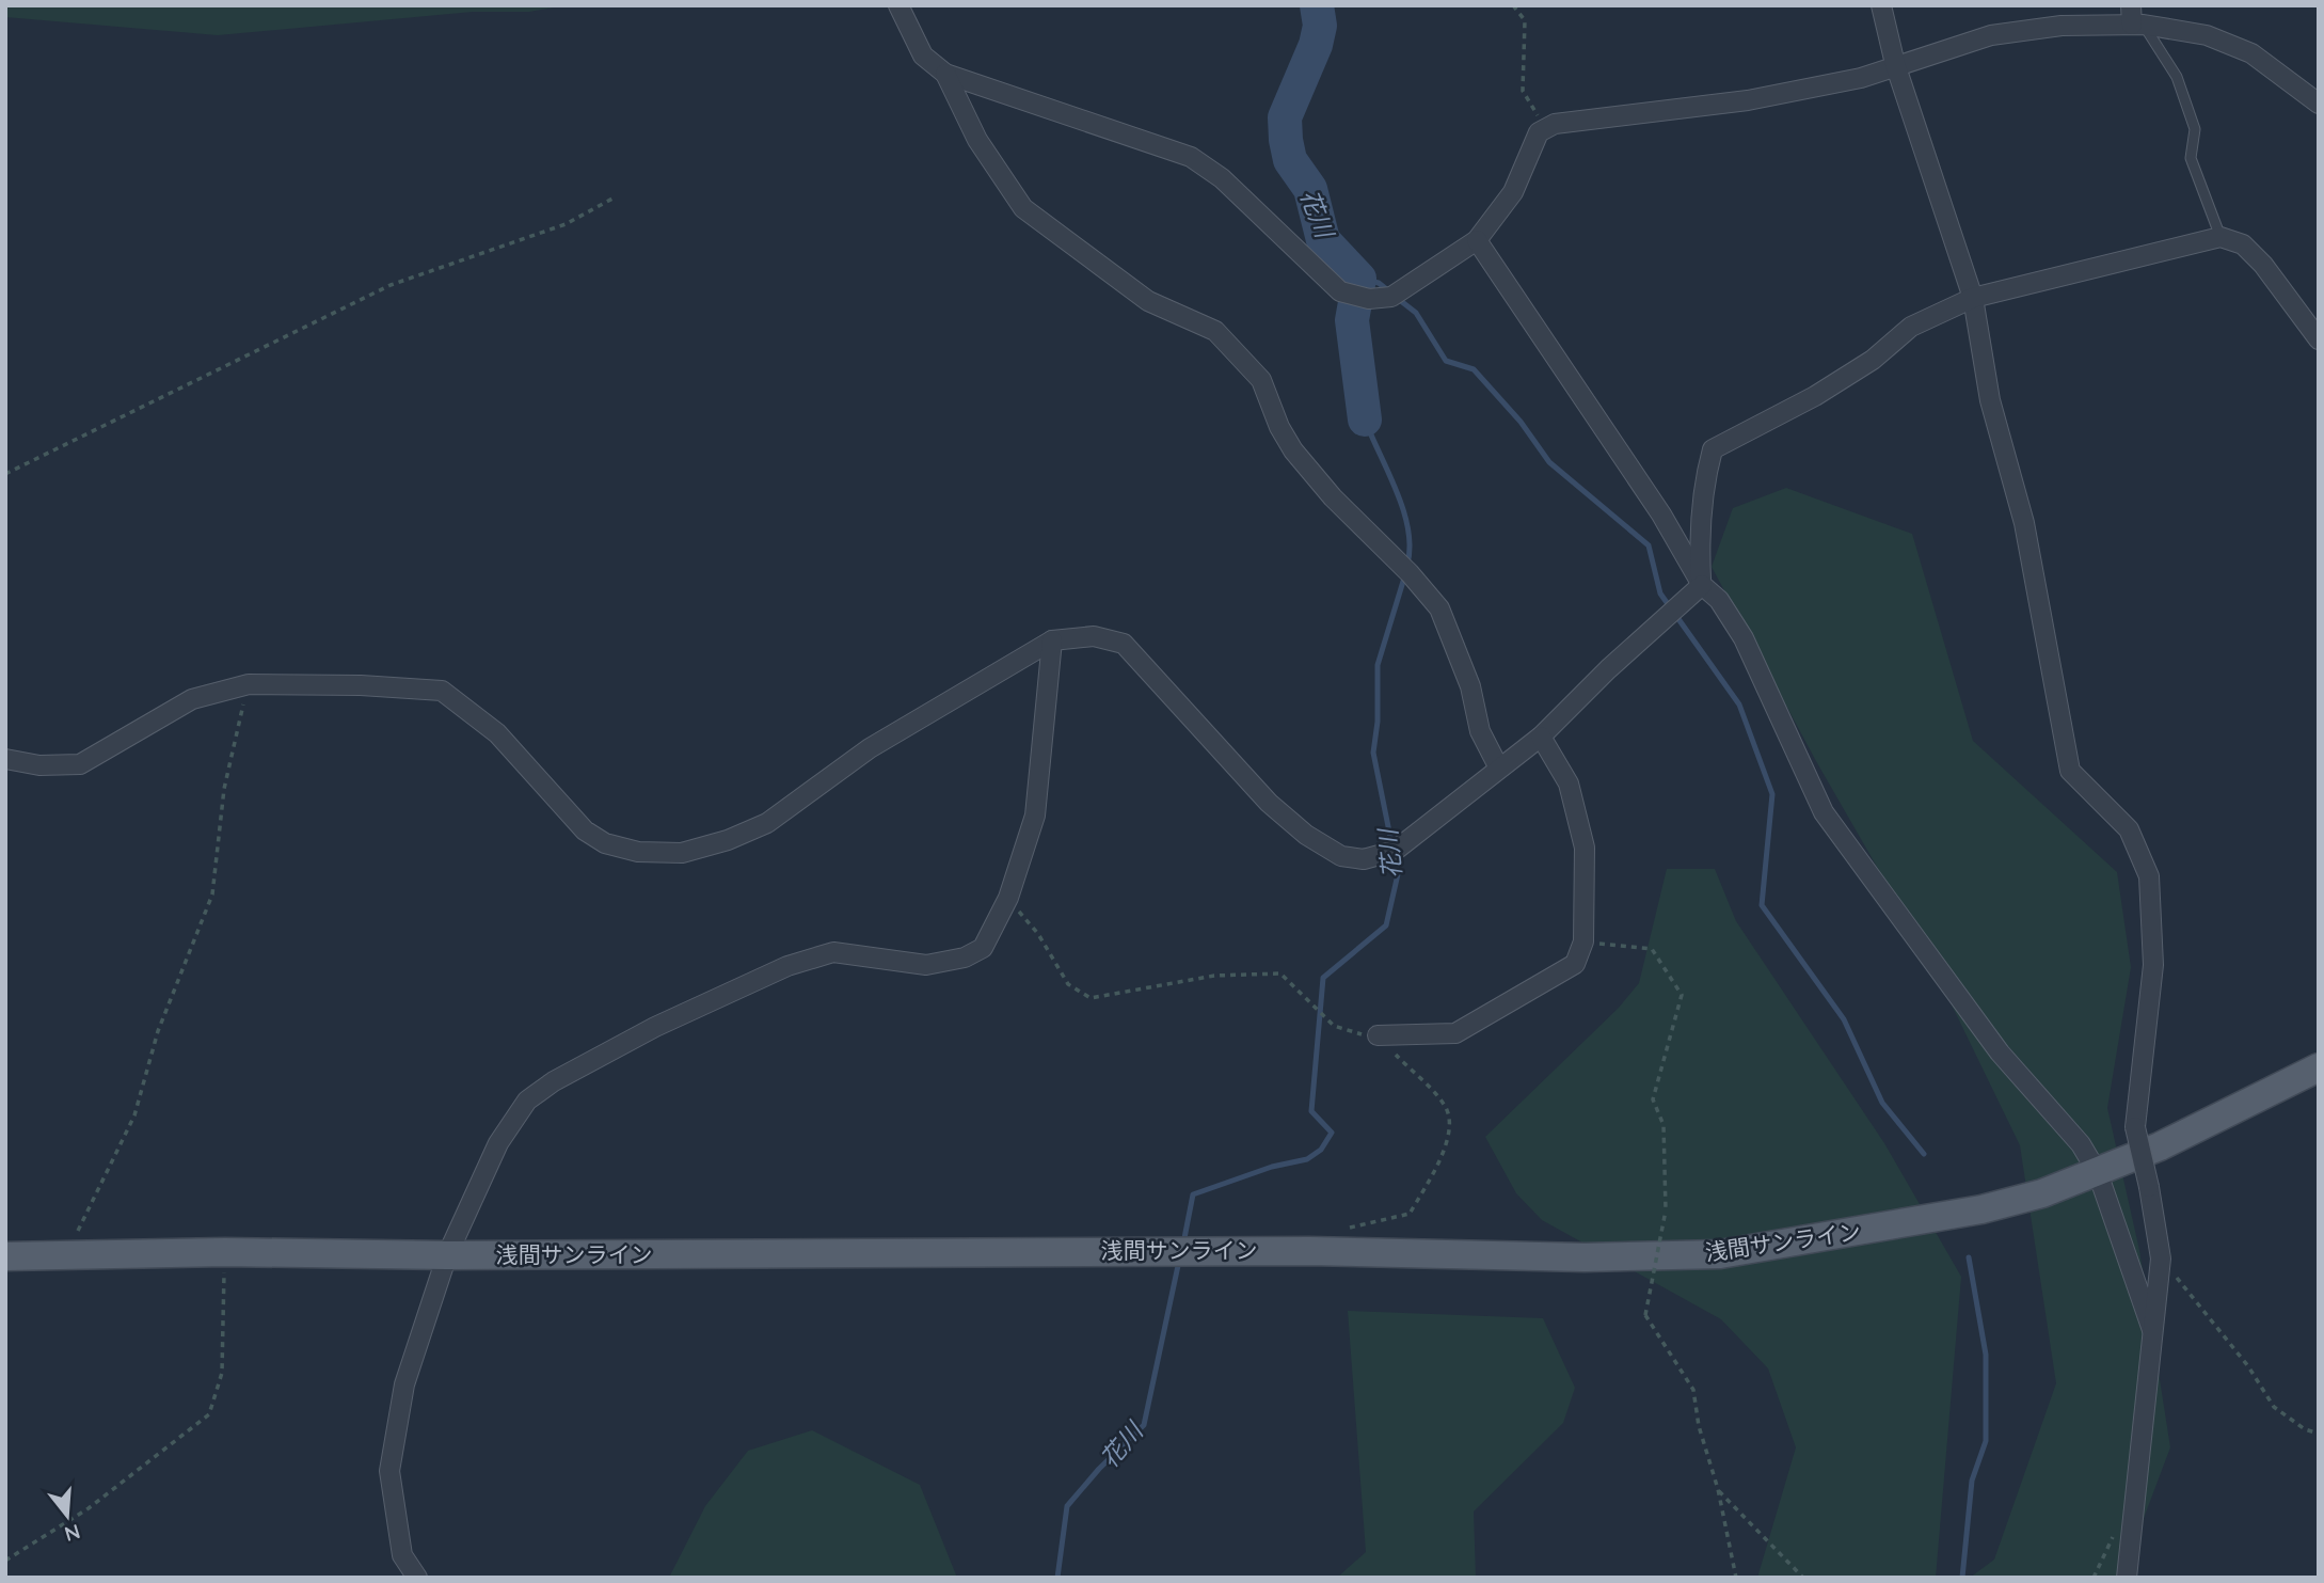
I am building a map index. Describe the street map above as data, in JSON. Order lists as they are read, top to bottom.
{
  "streets": {
    "main road": ["浅間サンライン"]
  },
  "water": ["花川"],
  "north": "bottom"
}
